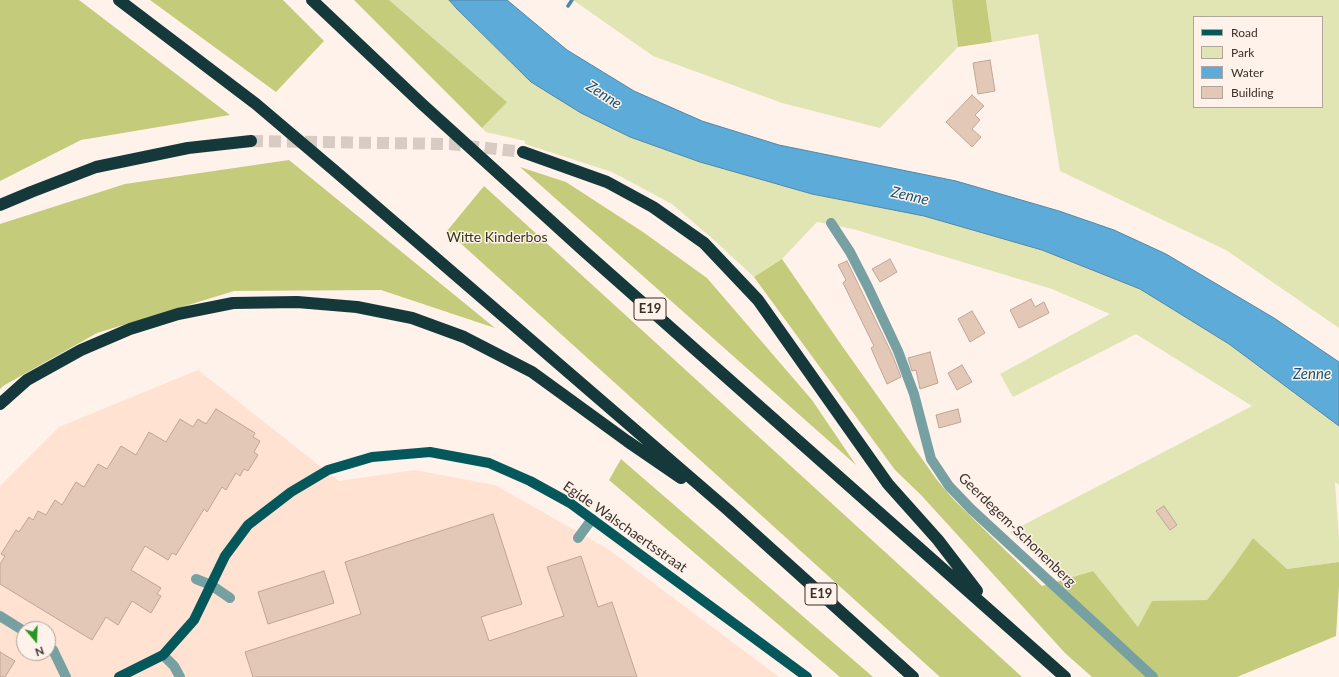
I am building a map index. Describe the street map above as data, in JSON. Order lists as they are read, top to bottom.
{
  "streets": {
    "highway": ["E19"],
    "main road": ["Egide Walschaertsstraat"],
    "street": ["Geerdegem-Schonenberg"]
  },
  "water": ["Zenne"],
  "parks": ["Witte Kinderbos"],
  "legend": [
    "Road",
    "Park",
    "Water",
    "Building"
  ],
  "north": "bottom"
}
